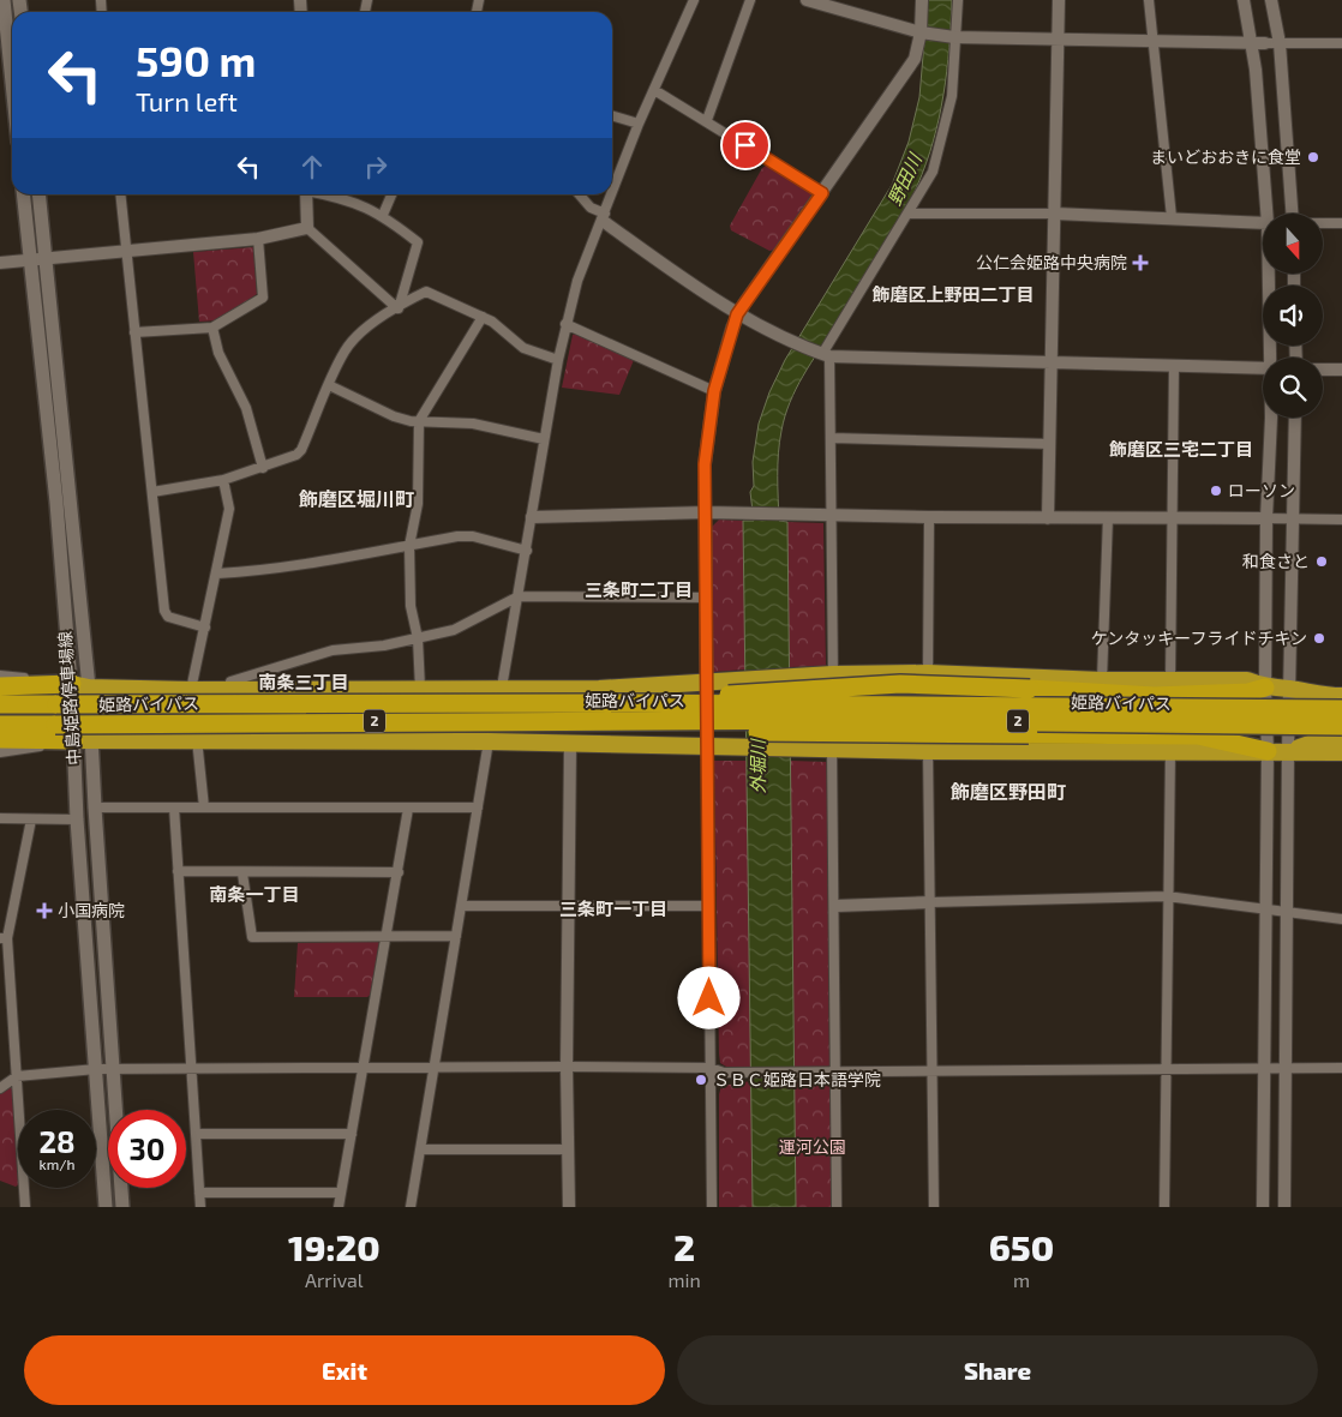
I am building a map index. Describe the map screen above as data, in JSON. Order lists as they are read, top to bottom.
{
  "streets": {
    "highway": ["姫路バイパス", "2"],
    "main road": ["中島姫路停車場線"]
  },
  "districts": [
    "飾磨区上野田二丁目",
    "飾磨区三宅二丁目",
    "飾磨区堀川町",
    "三条町二丁目",
    "南条三丁目",
    "飾磨区野田町",
    "南条一丁目",
    "三条町一丁目"
  ],
  "water": ["野田川", "外堀川"],
  "parks": ["運河公園"],
  "places": {
    "other": [
      "まいどおおきに食堂",
      "ローソン",
      "和食さと",
      "ケンタッキーフライドチキン",
      "ＳＢＣ姫路日本語学院"
    ],
    "health": ["公仁会姫路中央病院", "小国病院"]
  },
  "north": "bottom",
  "page": {
    "turn": ["590 m", "Turn left"],
    "speed": "28 km/h",
    "limit": "30",
    "eta": [
      "19:20",
      "Arrival",
      "2",
      "min",
      "650",
      "m"
    ],
    "buttons": ["Exit", "Share"]
  }
}
